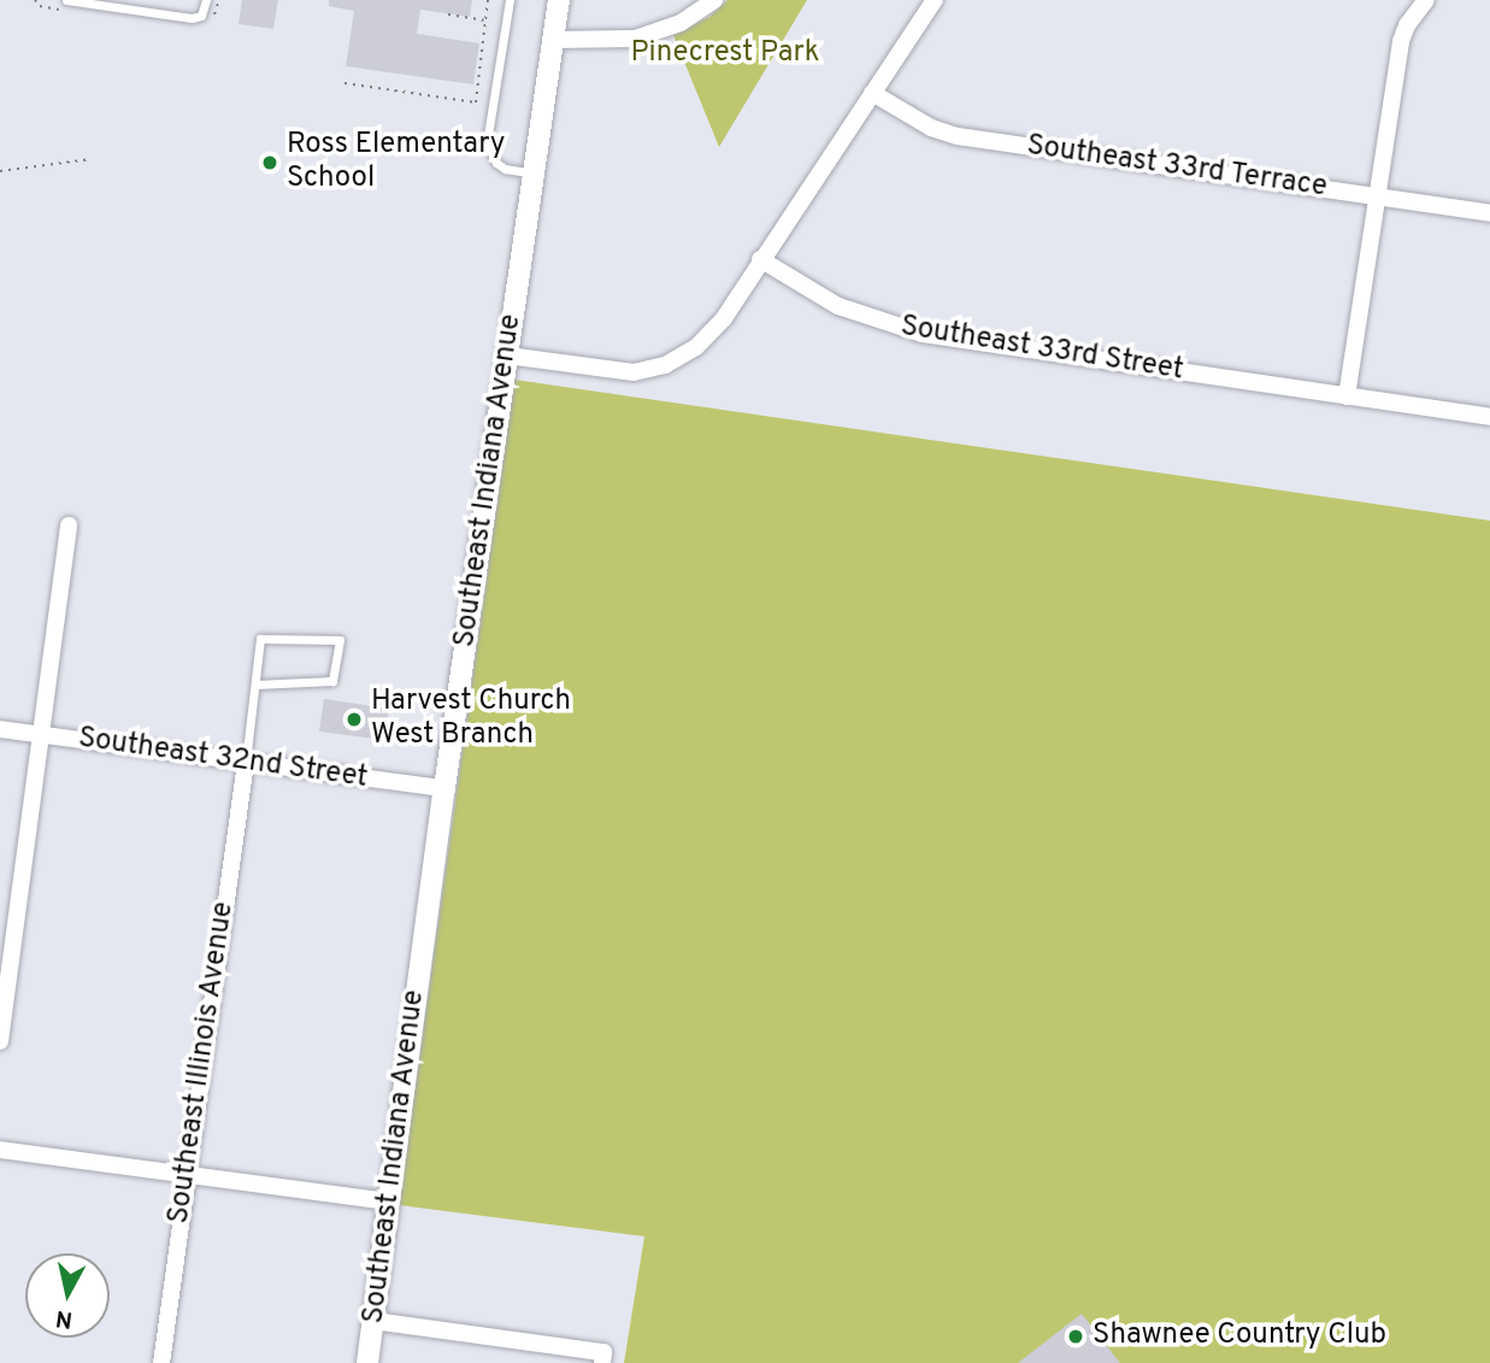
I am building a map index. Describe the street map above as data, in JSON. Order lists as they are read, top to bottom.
{
  "streets": {
    "street": [
      "Southeast 33rd Terrace",
      "Southeast 33rd Street",
      "Southeast Indiana Avenue",
      "Southeast 32nd Street",
      "Southeast Illinois Avenue"
    ]
  },
  "crossings": [
    ["Southeast Indiana Avenue", "Southeast 32nd Street"],
    ["Southeast 32nd Street", "Southeast Illinois Avenue"]
  ],
  "parks": ["Pinecrest Park"],
  "places": ["Ross Elementary School", "Harvest Church West Branch", "Shawnee Country Club"],
  "north": "bottom"
}
